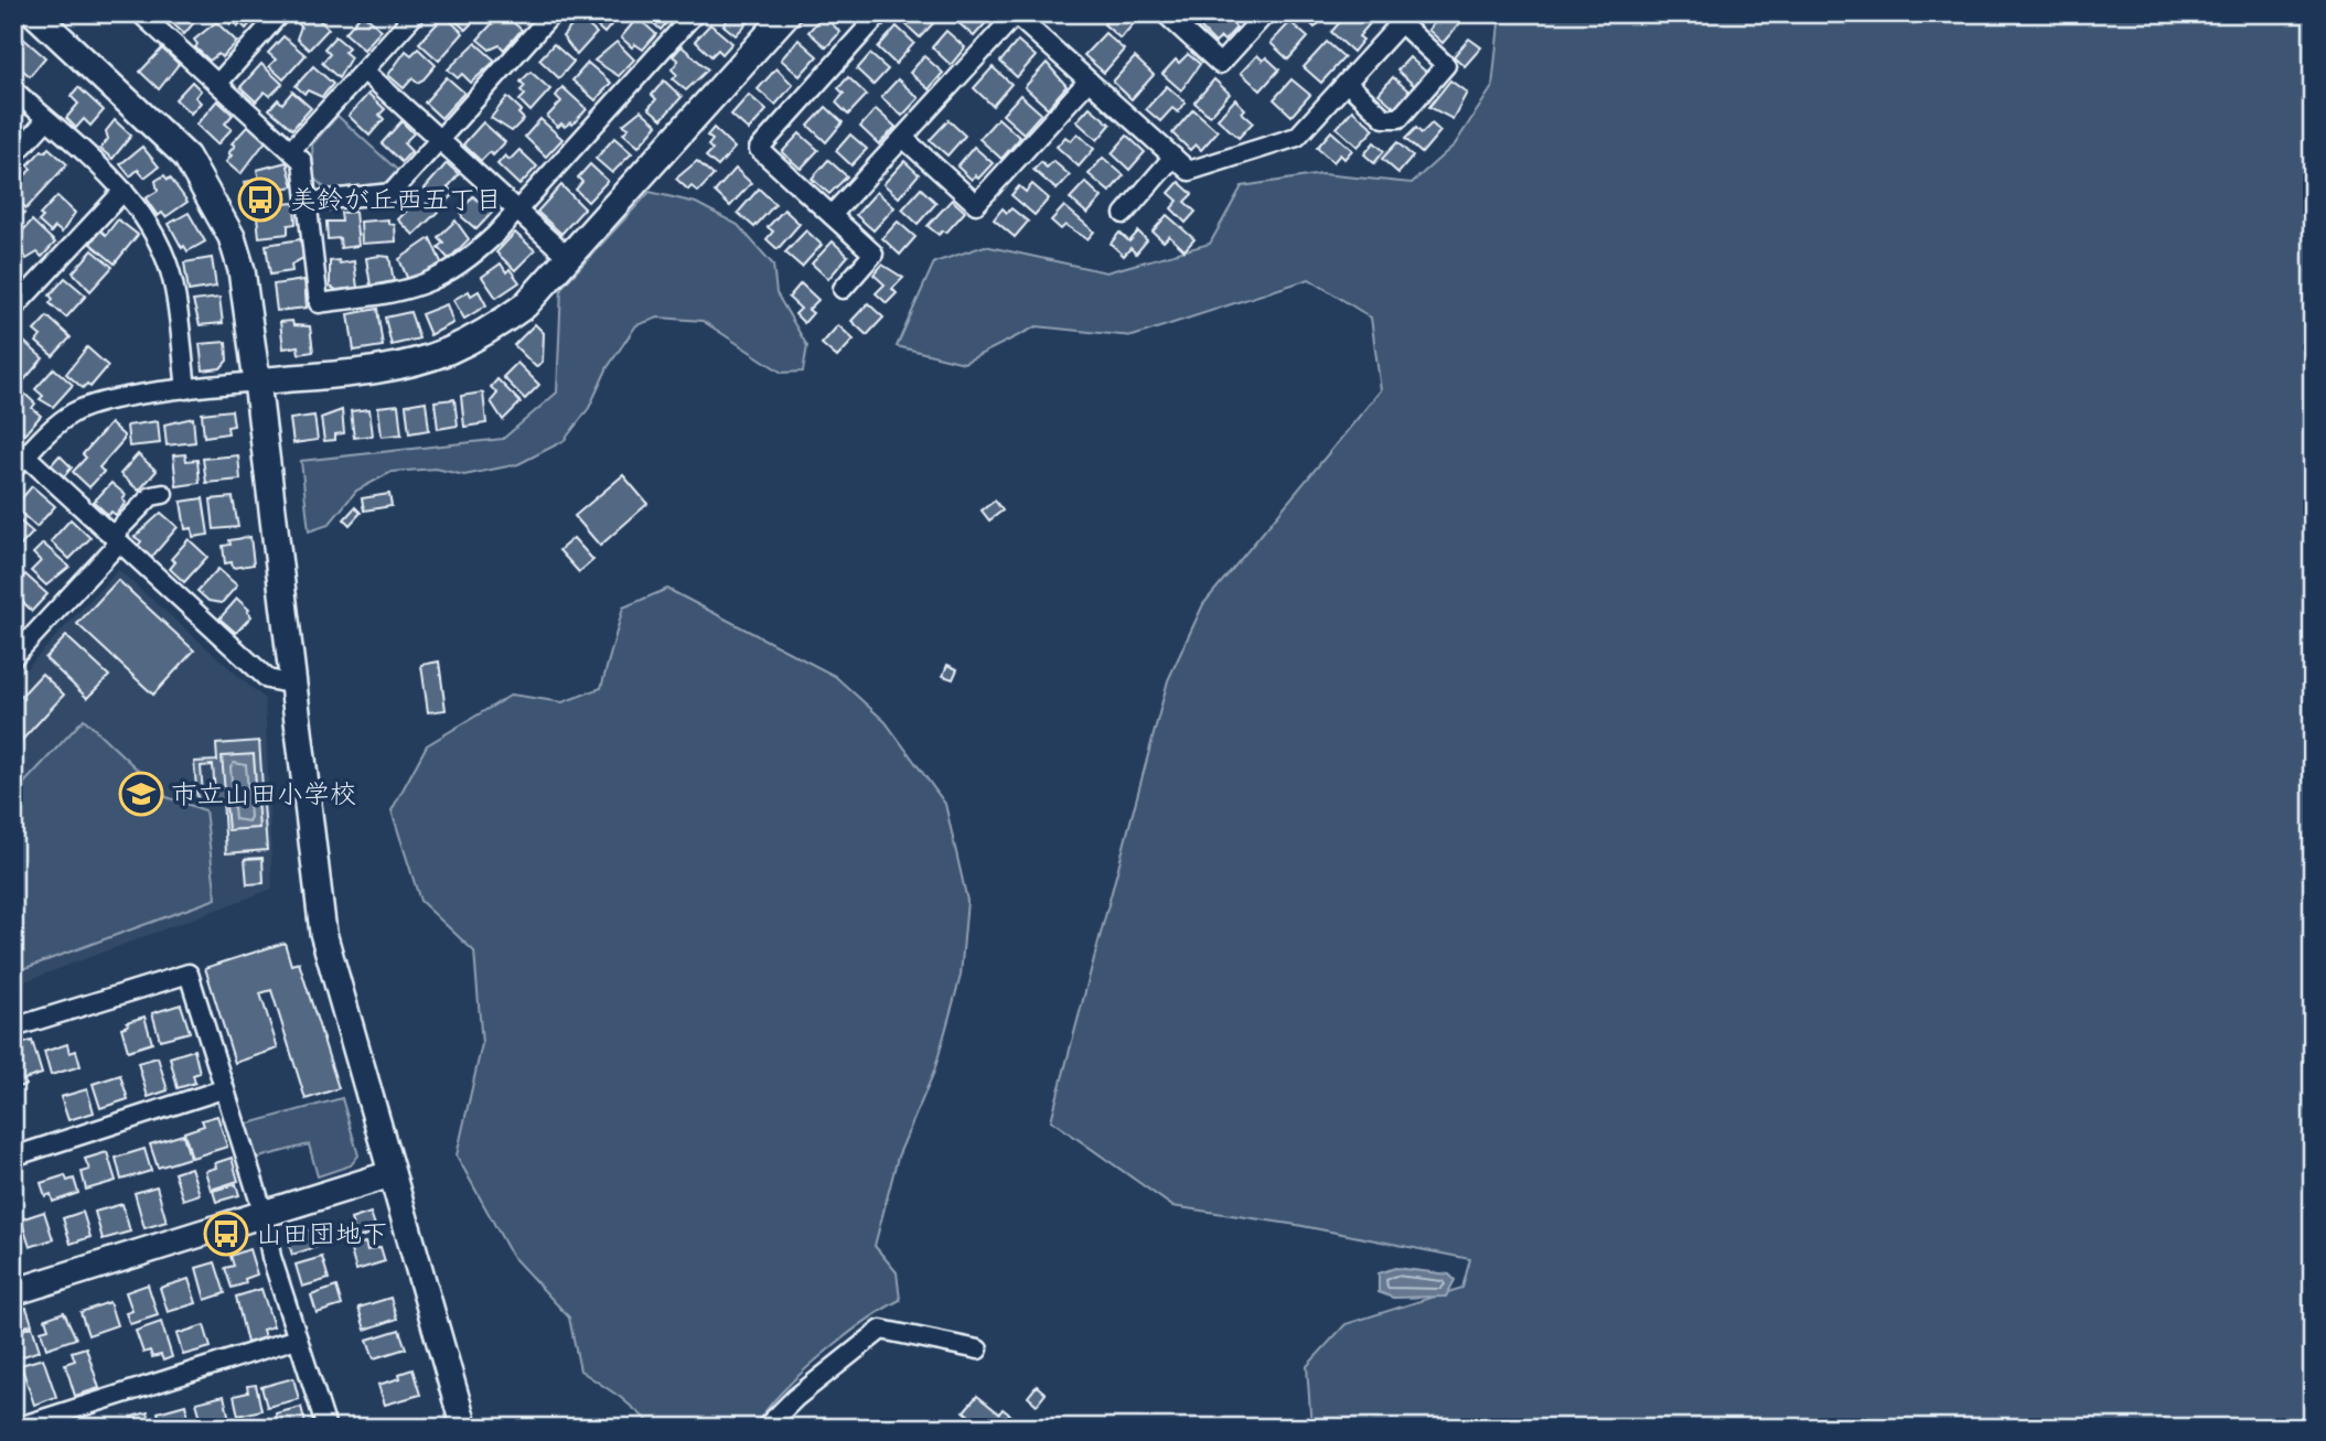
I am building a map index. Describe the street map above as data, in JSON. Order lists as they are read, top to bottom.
{
  "places": {
    "bus stop": ["美鈴が丘西五丁目", "山田団地下"],
    "school or university": ["市立山田小学校"]
  }
}
